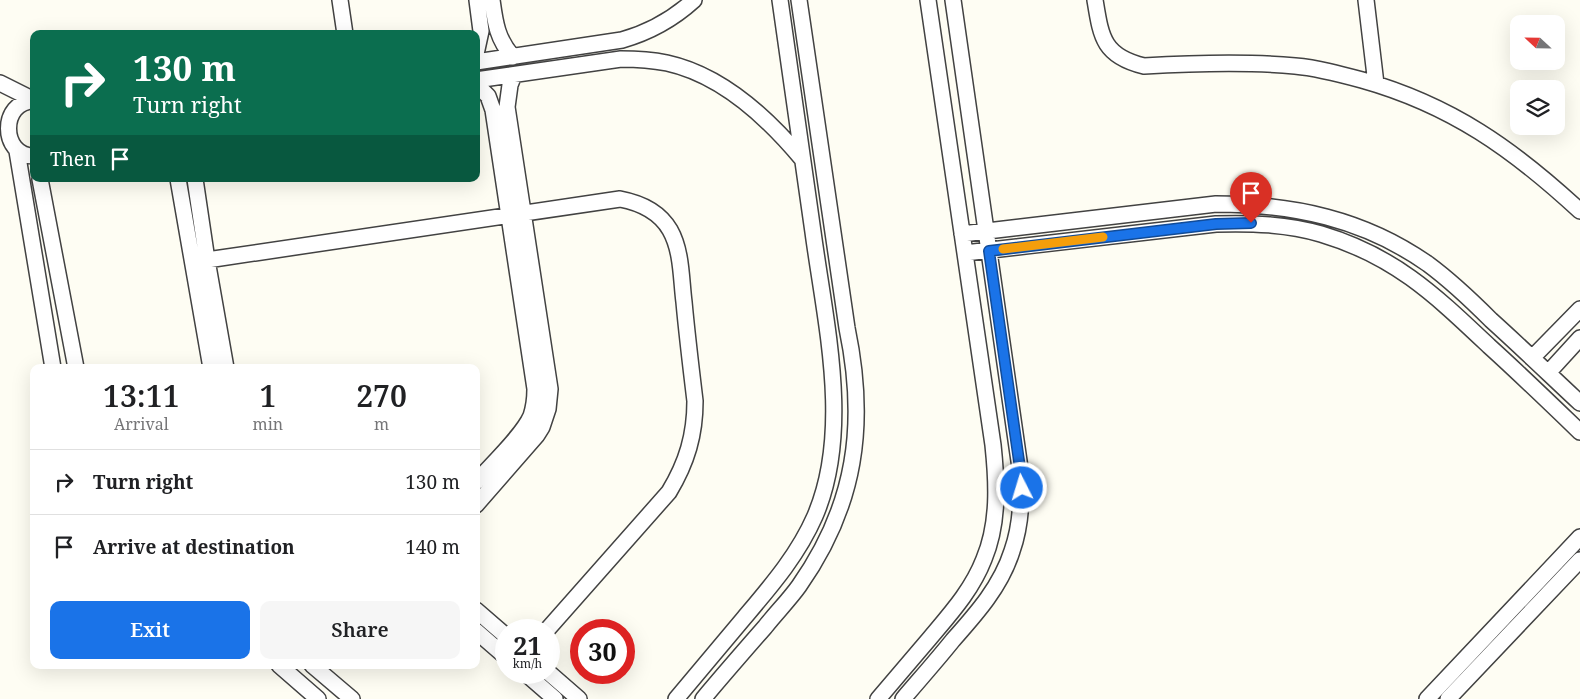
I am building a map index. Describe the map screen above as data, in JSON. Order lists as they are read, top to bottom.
{
  "north": "left",
  "page": {
    "turn": ["130 m", "Turn right"],
    "then": "Then",
    "eta": [
      "13:11",
      "Arrival",
      "1",
      "min",
      "270",
      "m"
    ],
    "list": [
      {
        "name": "Turn right",
        "value": "130 m"
      },
      {
        "name": "Arrive at destination",
        "value": "140 m"
      }
    ],
    "buttons": ["Exit", "Share"],
    "speed": "21 km/h",
    "limit": "30"
  }
}
